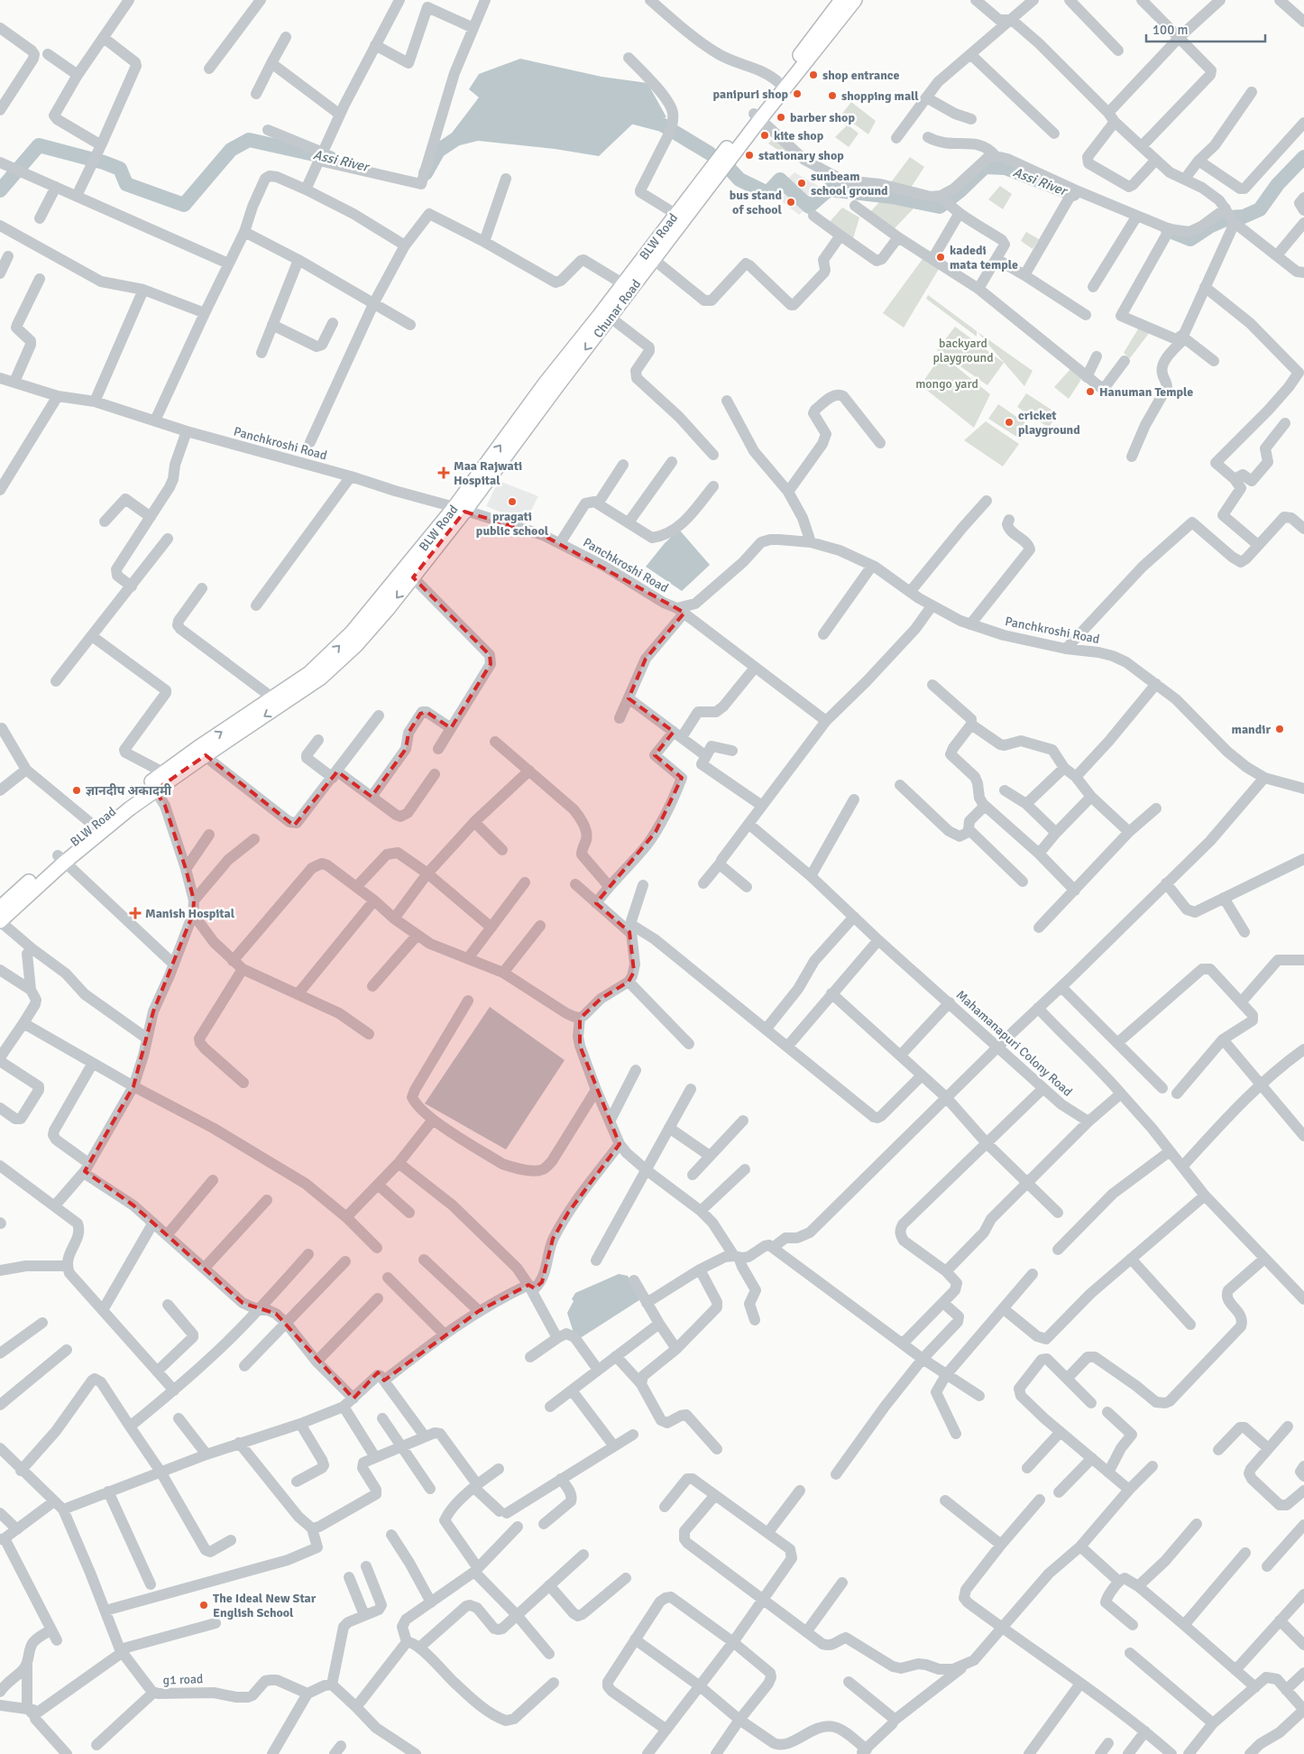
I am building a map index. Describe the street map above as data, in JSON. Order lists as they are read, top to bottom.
{
  "streets": {
    "main road": ["BLW Road", "Chunar Road"],
    "street": ["Panchkroshi Road", "Mahamanapuri Colony Road", "g1 road"]
  },
  "crossings": [
    ["BLW Road", "Chunar Road"],
    ["BLW Road", "Panchkroshi Road"]
  ],
  "water": ["Assi River"],
  "parks": ["backyard playground", "mongo yard"],
  "places": {
    "other": [
      "shop entrance",
      "panipuri shop",
      "shopping mall",
      "barber shop",
      "kite shop",
      "stationary shop",
      "sunbeam school ground",
      "bus stand of school",
      "kadedi mata temple",
      "Hanuman Temple",
      "cricket playground",
      "pragati public school",
      "mandir",
      "ज्ञानदीप अकादमी",
      "The Ideal New Star English School"
    ],
    "health": ["Maa Rajwati Hospital", "Manish Hospital"]
  },
  "scale_bar": "100 m"
}
